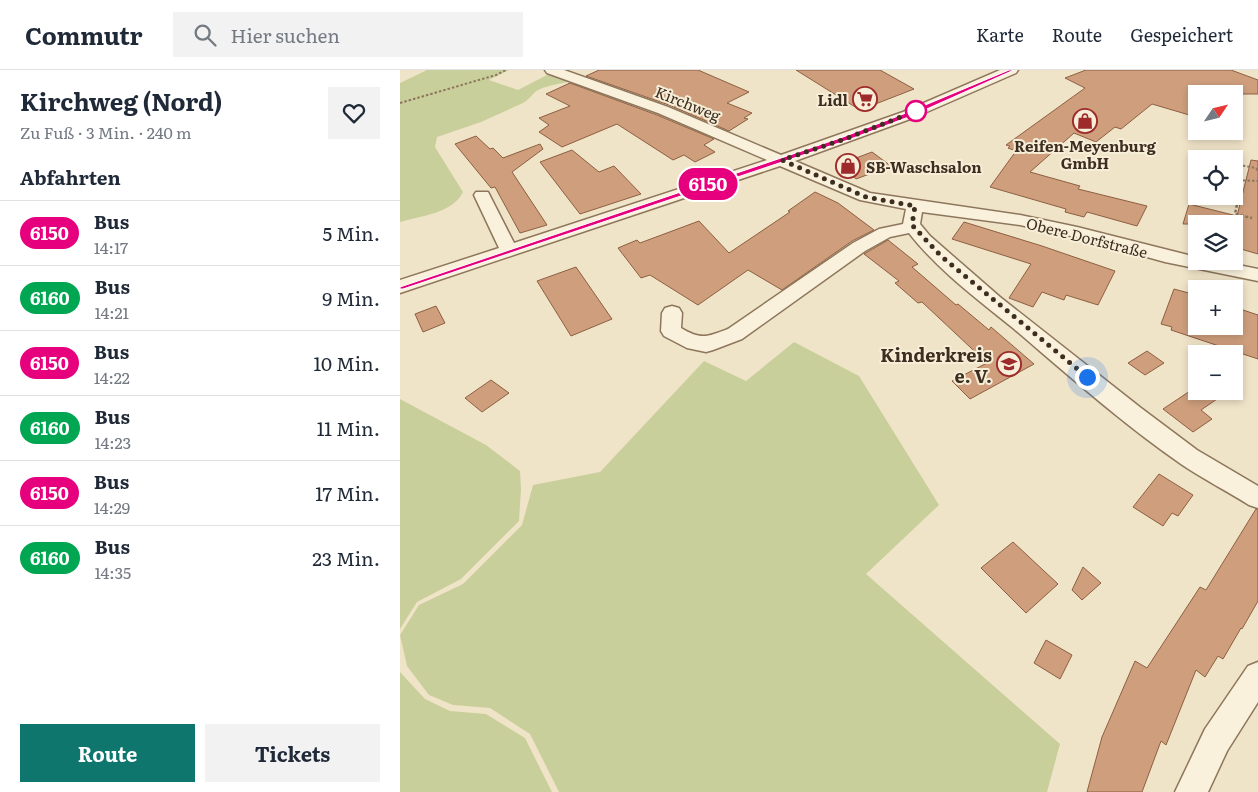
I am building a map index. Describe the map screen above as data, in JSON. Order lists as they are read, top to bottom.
{
  "streets": {
    "street": ["Kirchweg", "Obere Dorfstraße"]
  },
  "crossings": [
    ["Kirchweg", "Obere Dorfstraße"]
  ],
  "places": {
    "supermarket": ["Lidl"],
    "shop": ["Reifen-Meyenburg GmbH", "SB-Waschsalon"],
    "school or university": ["Kinderkreis e. V."]
  },
  "lines": ["bus line 6150"],
  "north": "top right",
  "page": {
    "header": "Commutr",
    "search": "Hier suchen",
    "nav": ["Karte", "Route", "Gespeichert"],
    "heading": [
      ["Kirchweg (Nord)", "Zu Fuß · 3 Min. · 240 m"],
      "Abfahrten"
    ],
    "on_map": "6150",
    "map_buttons": ["+", "−"],
    "list": [
      {
        "mark": "6150",
        "name": "Bus",
        "note": "14:17",
        "value": "5 Min."
      },
      {
        "mark": "6160",
        "name": "Bus",
        "note": "14:21",
        "value": "9 Min."
      },
      {
        "mark": "6150",
        "name": "Bus",
        "note": "14:22",
        "value": "10 Min."
      },
      {
        "mark": "6160",
        "name": "Bus",
        "note": "14:23",
        "value": "11 Min."
      },
      {
        "mark": "6150",
        "name": "Bus",
        "note": "14:29",
        "value": "17 Min."
      },
      {
        "mark": "6160",
        "name": "Bus",
        "note": "14:35",
        "value": "23 Min."
      }
    ],
    "buttons": ["Route", "Tickets"]
  }
}
